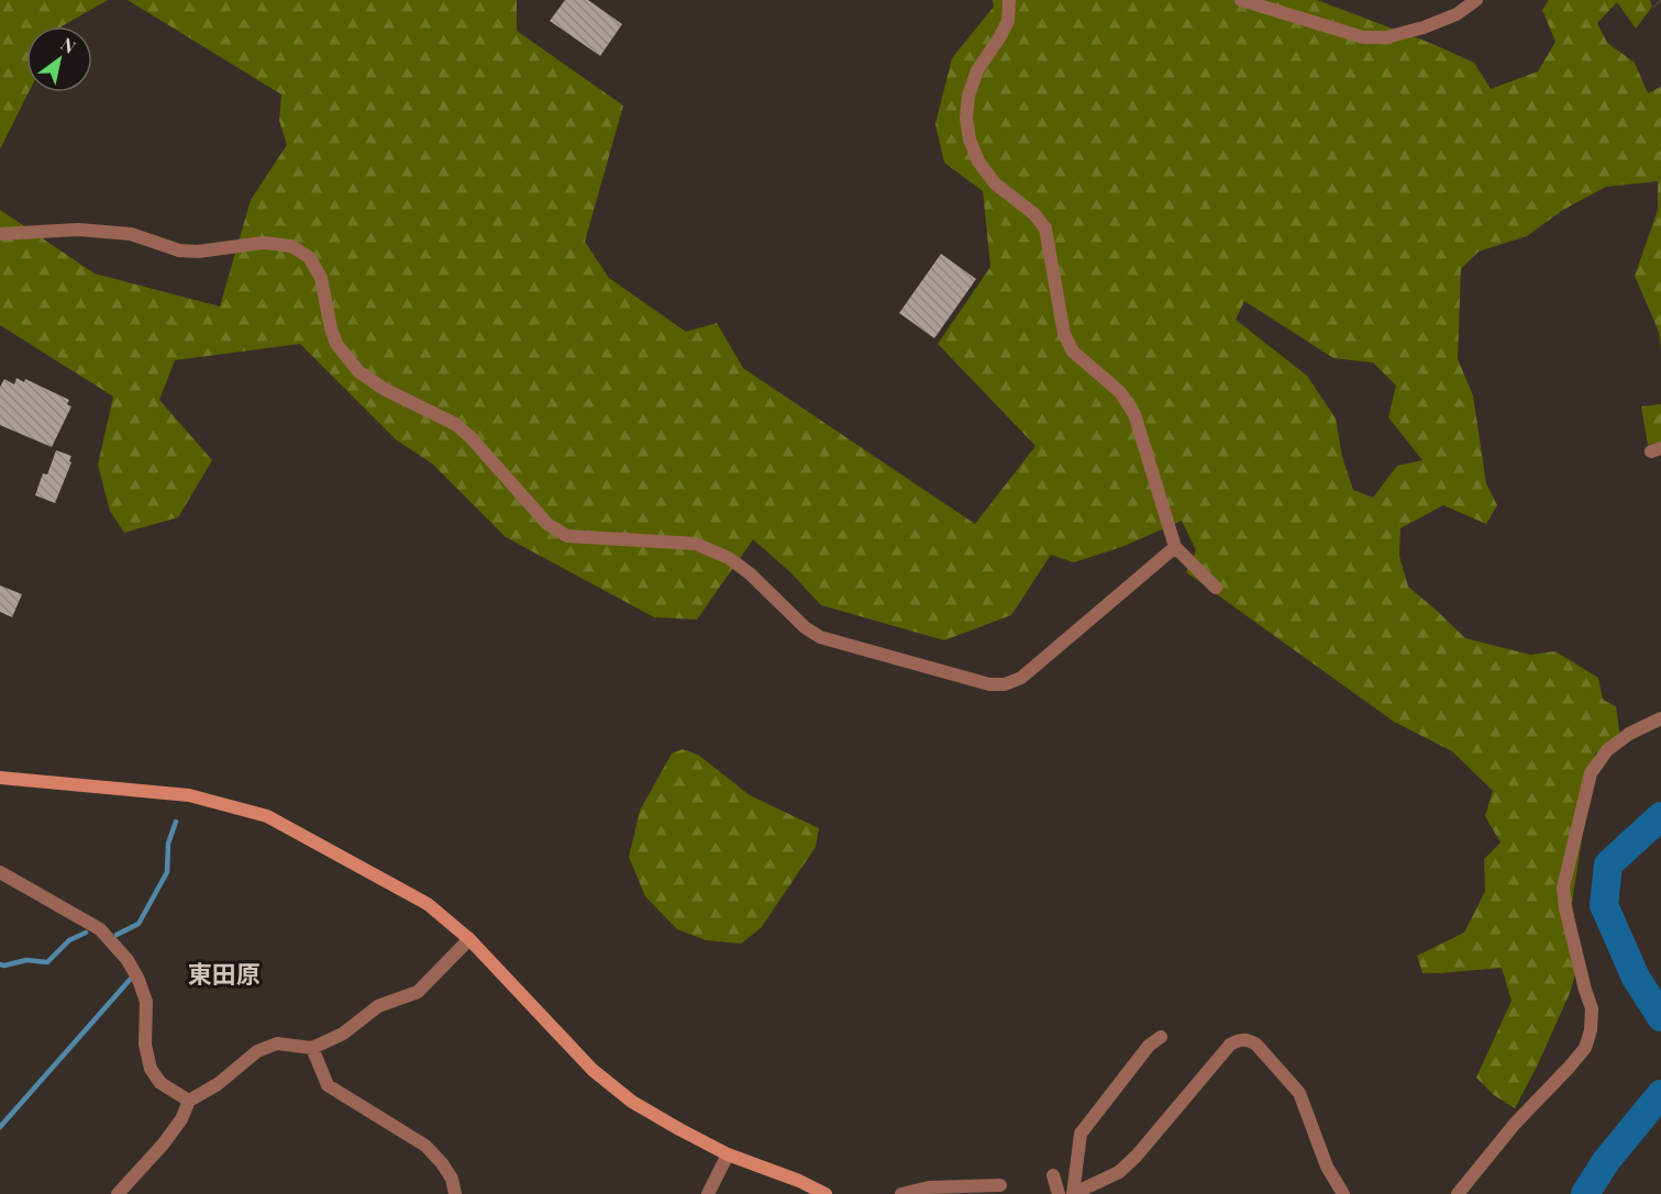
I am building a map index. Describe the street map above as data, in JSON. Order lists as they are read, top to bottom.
{
  "districts": ["東田原"],
  "north": "top right"
}
